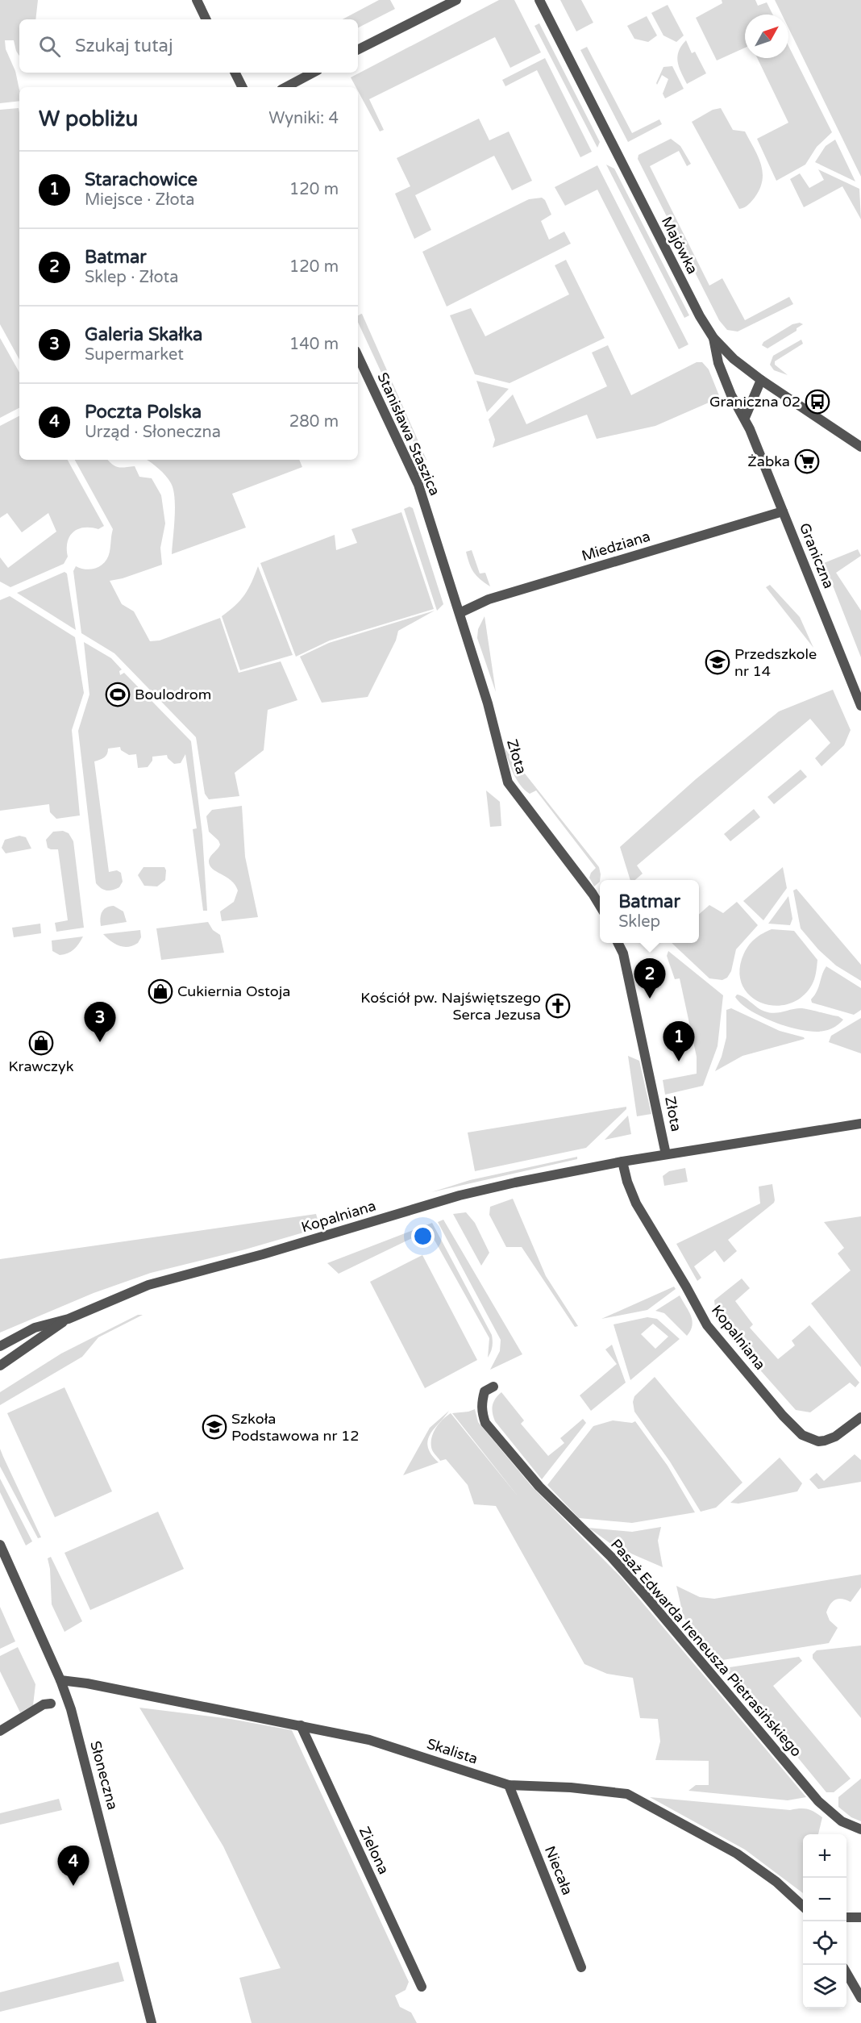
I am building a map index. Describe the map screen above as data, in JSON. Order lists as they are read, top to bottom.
{
  "streets": {
    "street": [
      "Majówka",
      "Stanisława Staszica",
      "Miedziana",
      "Graniczna",
      "Złota",
      "Kopalniana",
      "Pasaż Edwarda Ireneusza Pietrasińskiego",
      "Skalista",
      "Słoneczna",
      "Zielona",
      "Niecała"
    ]
  },
  "crossings": [
    ["Majówka", "Graniczna"],
    ["Stanisława Staszica", "Miedziana"],
    ["Stanisława Staszica", "Złota"],
    ["Miedziana", "Graniczna"],
    ["Miedziana", "Złota"],
    ["Złota", "Kopalniana"],
    ["Skalista", "Słoneczna"],
    ["Skalista", "Zielona"],
    ["Skalista", "Niecała"]
  ],
  "places": {
    "bus stop": ["Graniczna 02"],
    "supermarket": ["Żabka"],
    "school or university": ["Przedszkole nr 14", "Szkoła Podstawowa nr 12"],
    "sports": ["Boulodrom"],
    "shop": ["Cukiernia Ostoja", "Krawczyk"],
    "church": ["Kościół pw. Najświętszego Serca Jezusa"]
  },
  "north": "top right",
  "page": {
    "search": "Szukaj tutaj",
    "heading": ["W pobliżu", "Wyniki: 4"],
    "list": [
      {
        "mark": "1",
        "name": "Starachowice",
        "note": "Miejsce · Złota",
        "value": "120 m"
      },
      {
        "mark": "2",
        "name": "Batmar",
        "note": "Sklep · Złota",
        "value": "120 m"
      },
      {
        "mark": "3",
        "name": "Galeria Skałka",
        "note": "Supermarket",
        "value": "140 m"
      },
      {
        "mark": "4",
        "name": "Poczta Polska",
        "note": "Urząd · Słoneczna",
        "value": "280 m"
      }
    ],
    "popup": ["Batmar", "Sklep"],
    "pins": [
      "2",
      "3",
      "1",
      "4"
    ],
    "map_buttons": ["+", "−"]
  }
}
